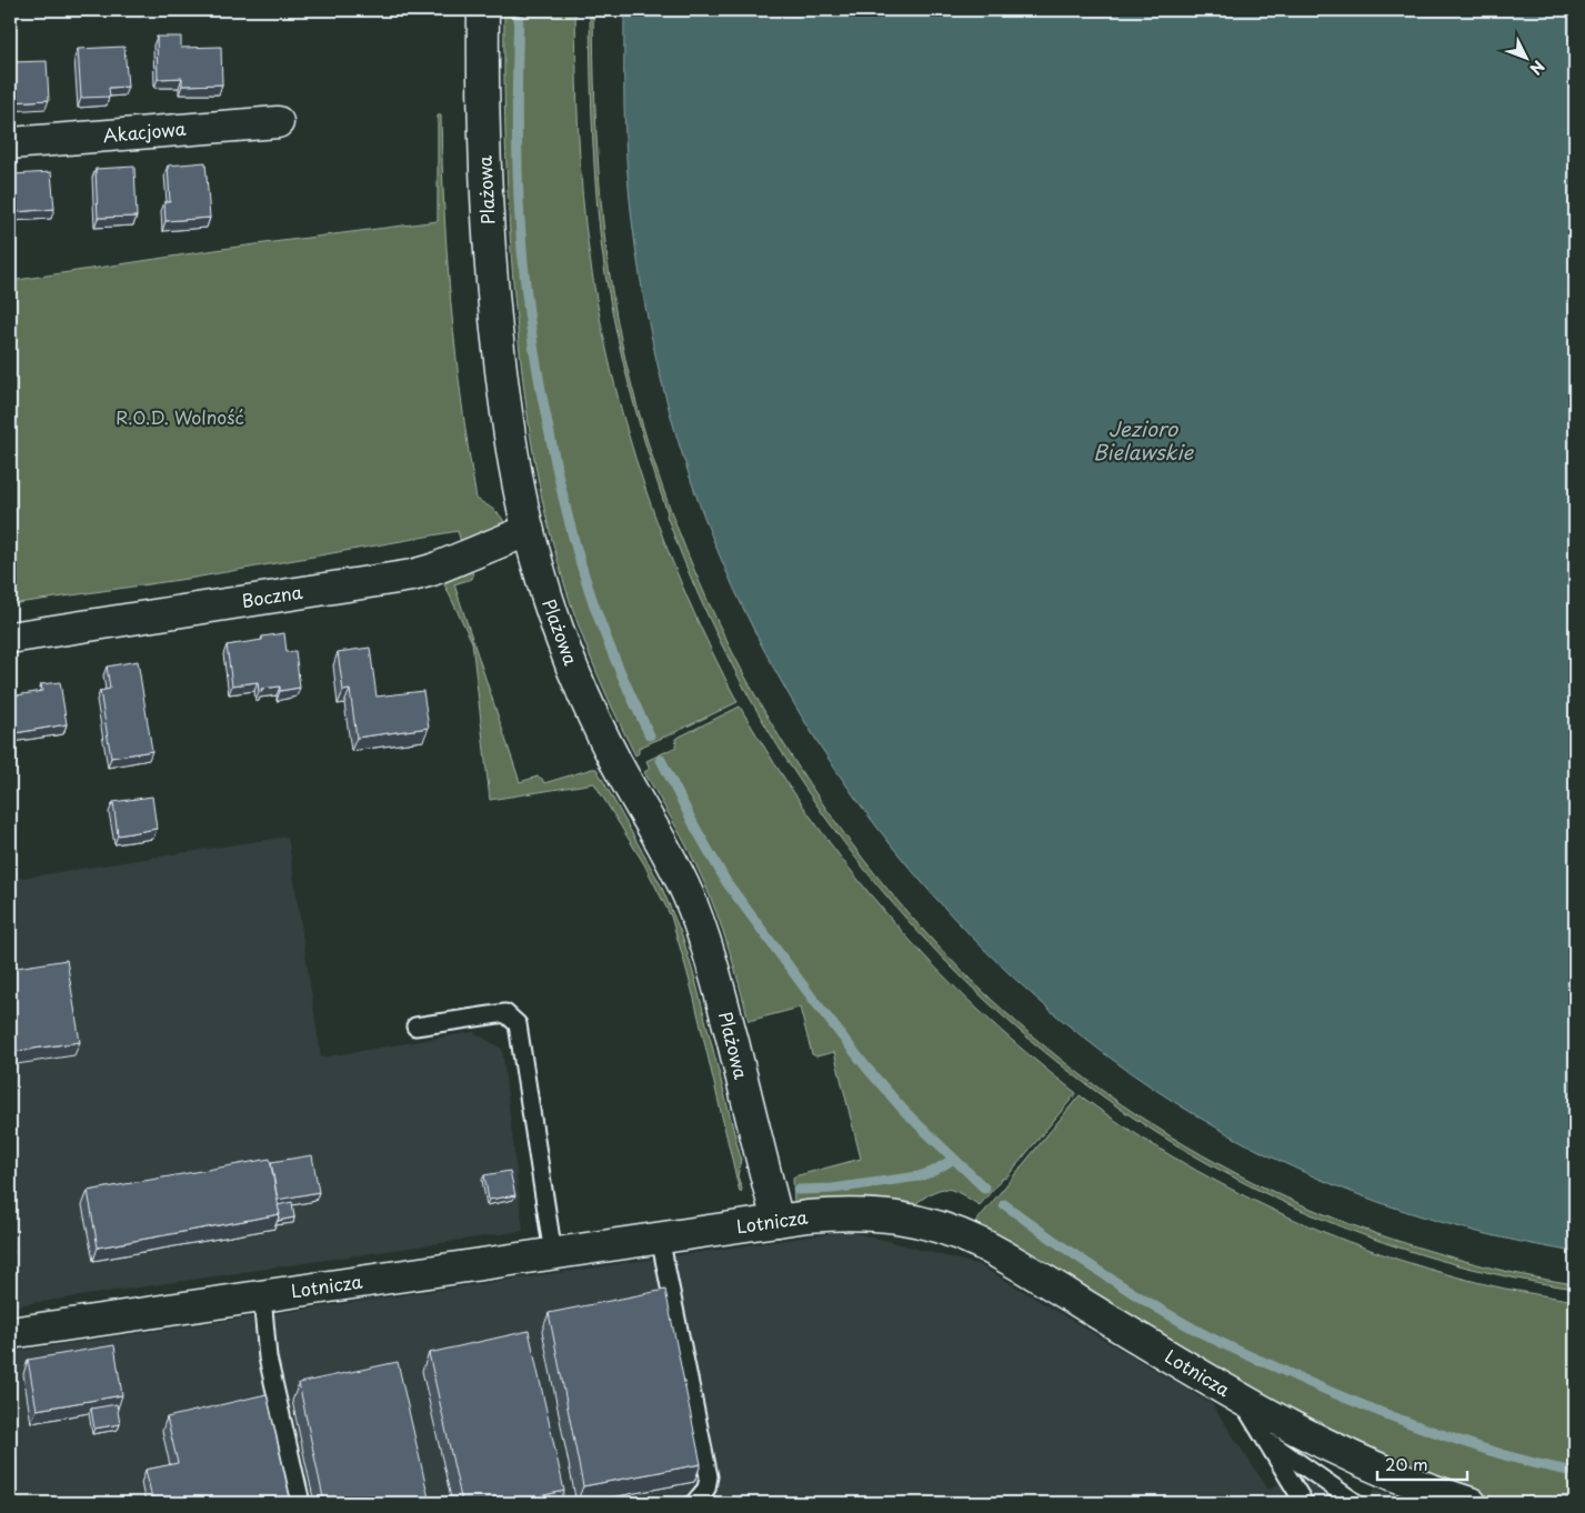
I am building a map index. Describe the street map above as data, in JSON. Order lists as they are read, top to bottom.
{
  "streets": {
    "street": [
      "Akacjowa",
      "Plażowa",
      "Boczna",
      "Lotnicza"
    ]
  },
  "crossings": [
    ["Plażowa", "Boczna"],
    ["Plażowa", "Lotnicza"]
  ],
  "water": ["Jezioro Bielawskie"],
  "parks": ["R.O.D. Wolność"],
  "scale_bar": "20 m",
  "north": "bottom right"
}
